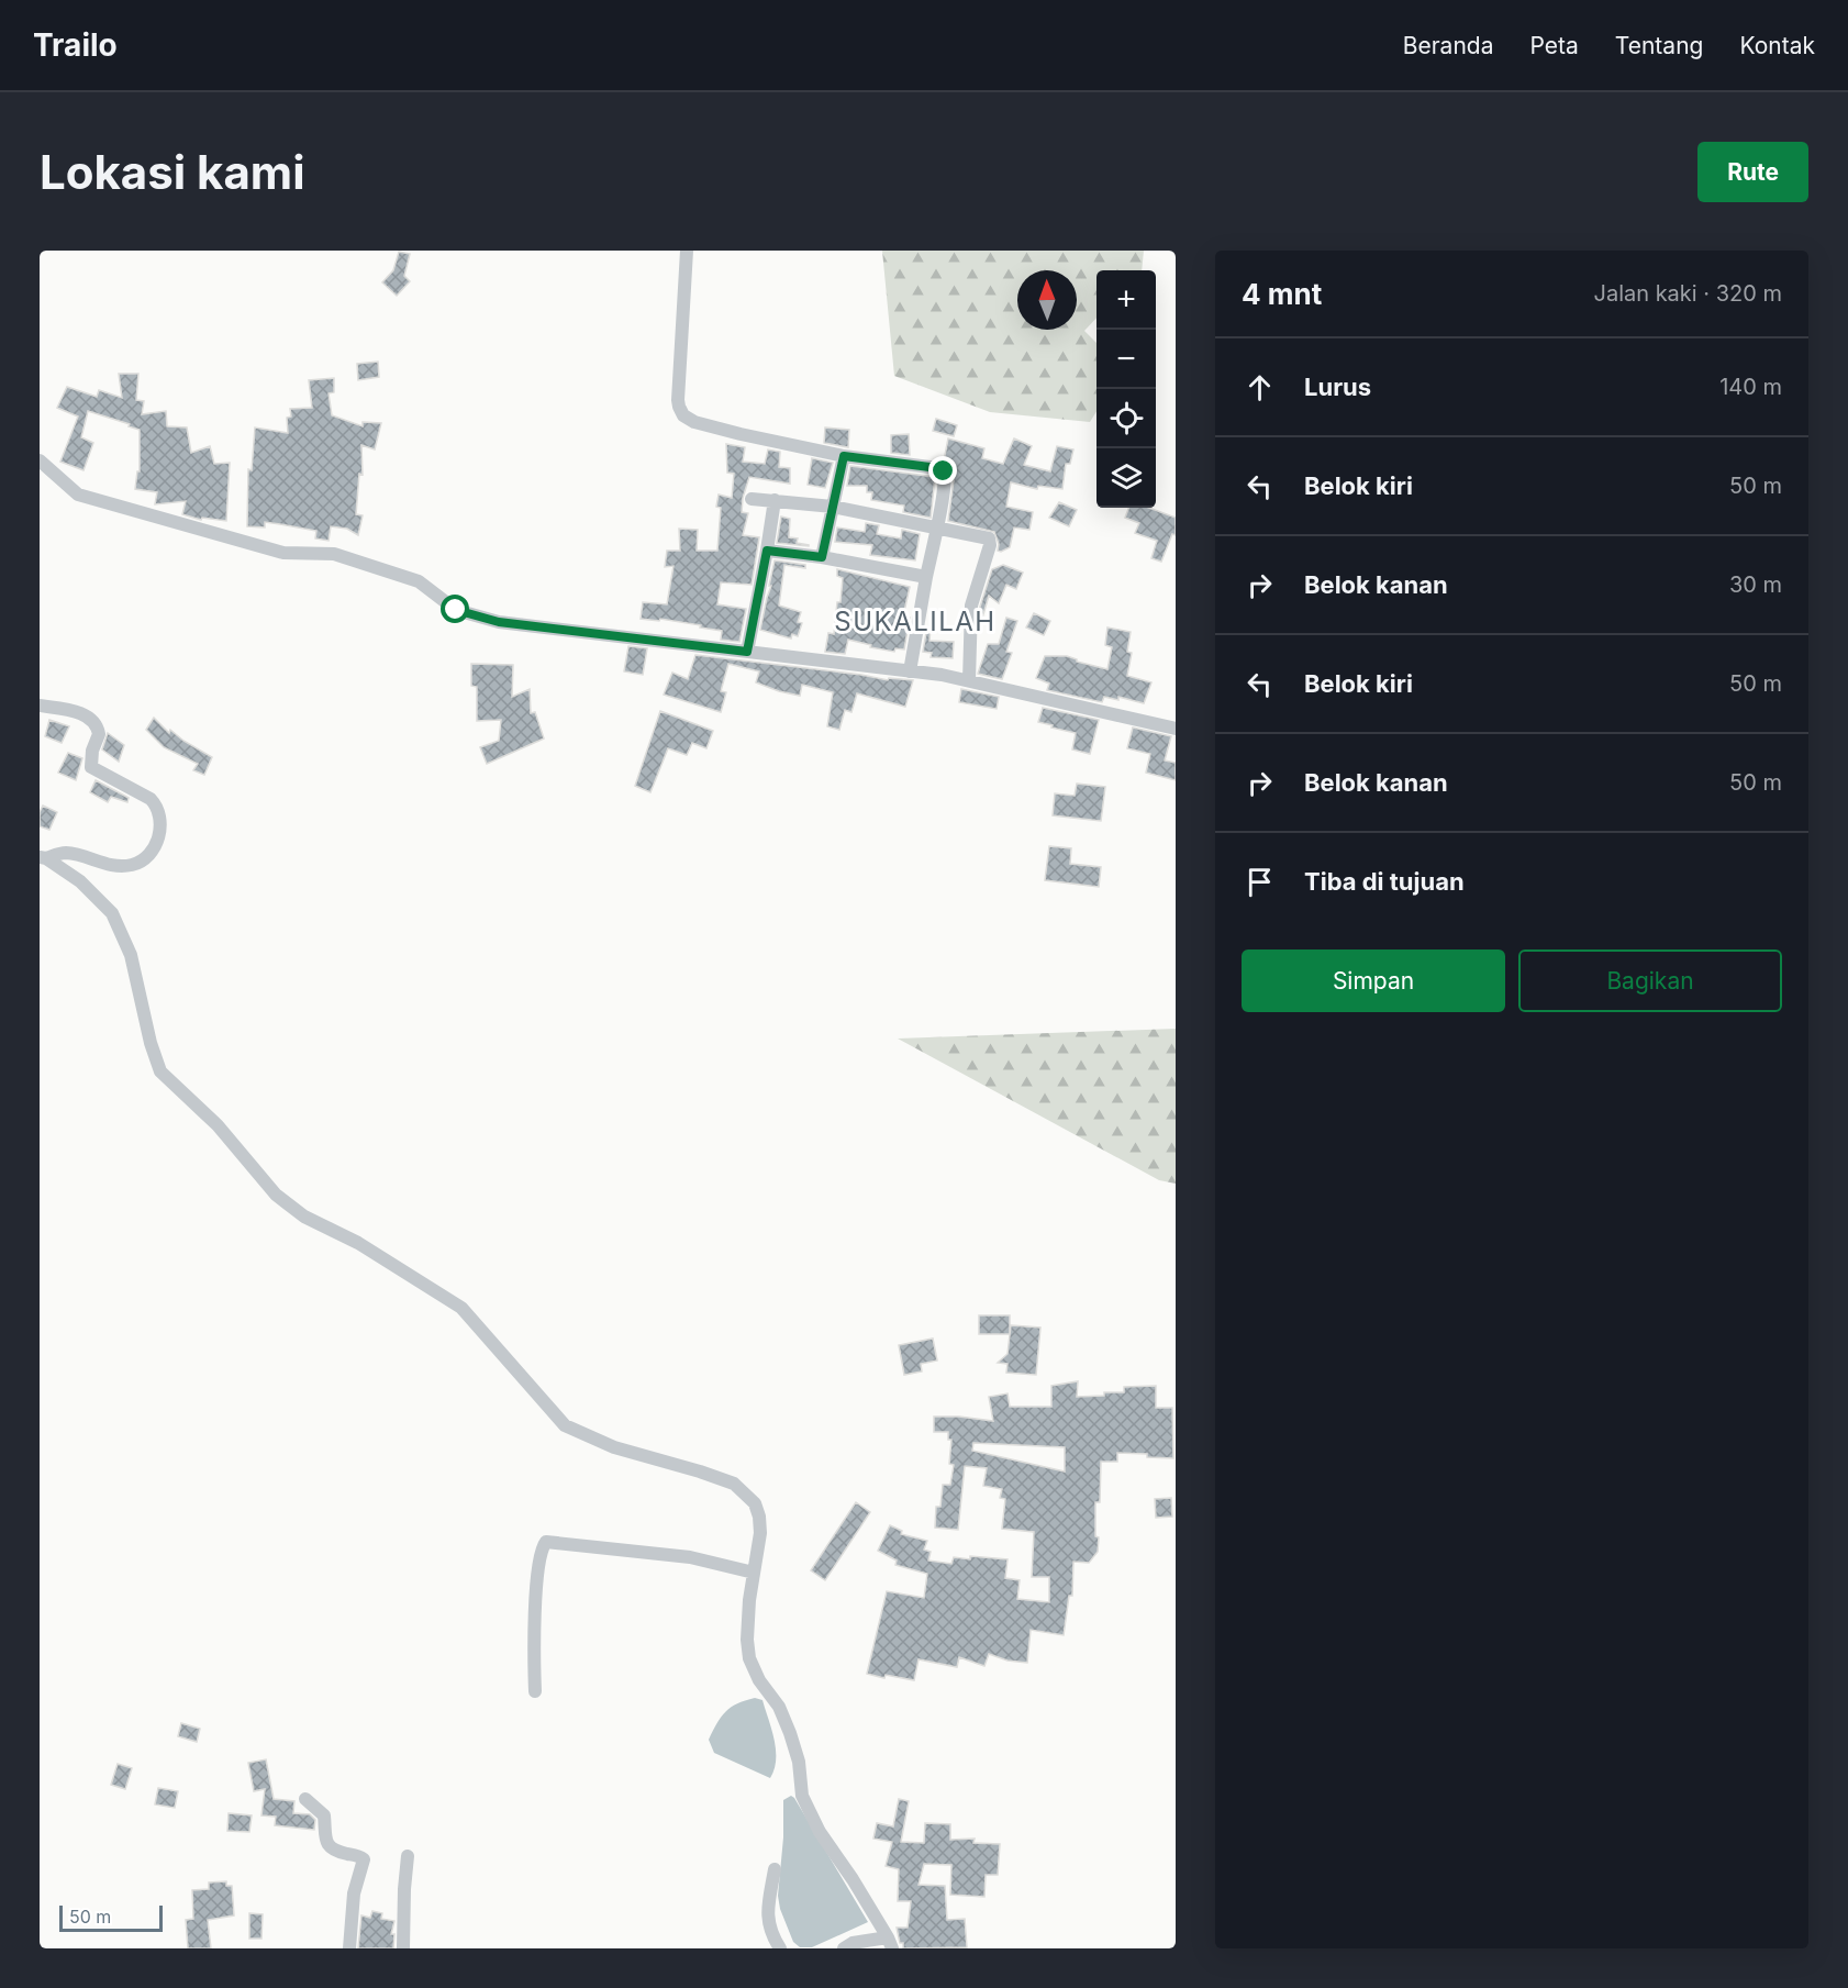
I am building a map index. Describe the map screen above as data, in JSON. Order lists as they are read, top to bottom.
{
  "districts": ["SUKALILAH"],
  "scale_bar": "50 m",
  "north": "top",
  "page": {
    "header": "Trailo",
    "nav": [
      "Beranda",
      "Peta",
      "Tentang",
      "Kontak"
    ],
    "buttons": [
      "Rute",
      ["Simpan", "Bagikan"]
    ],
    "title": "Lokasi kami",
    "heading": ["4 mnt", "Jalan kaki · 320 m"],
    "map_buttons": ["+", "−"],
    "list": [
      ["Lurus", "140 m"],
      ["Belok kiri", "50 m"],
      ["Belok kanan", "30 m"],
      ["Belok kiri", "50 m"],
      ["Belok kanan", "50 m"],
      "Tiba di tujuan"
    ],
    "scale": "50 m"
  }
}
